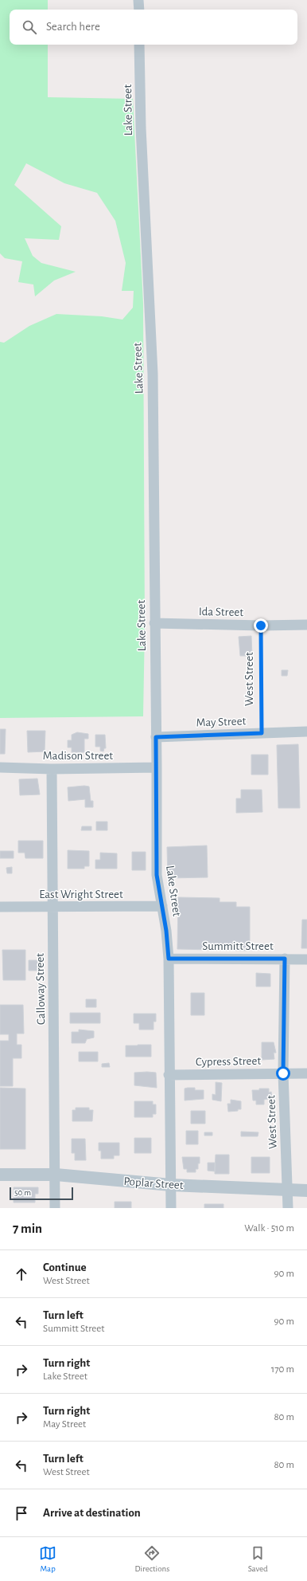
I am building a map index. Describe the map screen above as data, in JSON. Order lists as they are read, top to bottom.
{
  "streets": {
    "street": [
      "Lake Street",
      "Ida Street",
      "West Street",
      "May Street",
      "Madison Street",
      "East Wright Street",
      "Summitt Street",
      "Calloway Street",
      "Cypress Street",
      "Poplar Street"
    ]
  },
  "crossings": [
    ["Lake Street", "Ida Street"],
    ["Lake Street", "May Street"],
    ["Lake Street", "Madison Street"],
    ["Lake Street", "East Wright Street"],
    ["Lake Street", "Summitt Street"],
    ["Lake Street", "Cypress Street"],
    ["Lake Street", "Poplar Street"],
    ["Ida Street", "West Street"],
    ["West Street", "May Street"],
    ["West Street", "Summitt Street"],
    ["West Street", "Cypress Street"],
    ["West Street", "Poplar Street"],
    ["Madison Street", "Calloway Street"],
    ["East Wright Street", "Calloway Street"],
    ["Calloway Street", "Poplar Street"]
  ],
  "scale_bar": "50 m",
  "page": {
    "search": "Search here",
    "scale": "50 m",
    "heading": ["7 min", "Walk · 510 m"],
    "list": [
      ["Continue", "West Street", "90 m"],
      ["Turn left", "Summitt Street", "90 m"],
      ["Turn right", "Lake Street", "170 m"],
      ["Turn right", "May Street", "80 m"],
      ["Turn left", "West Street", "80 m"],
      "Arrive at destination"
    ],
    "nav": ["Map", "Directions", "Saved"]
  }
}
